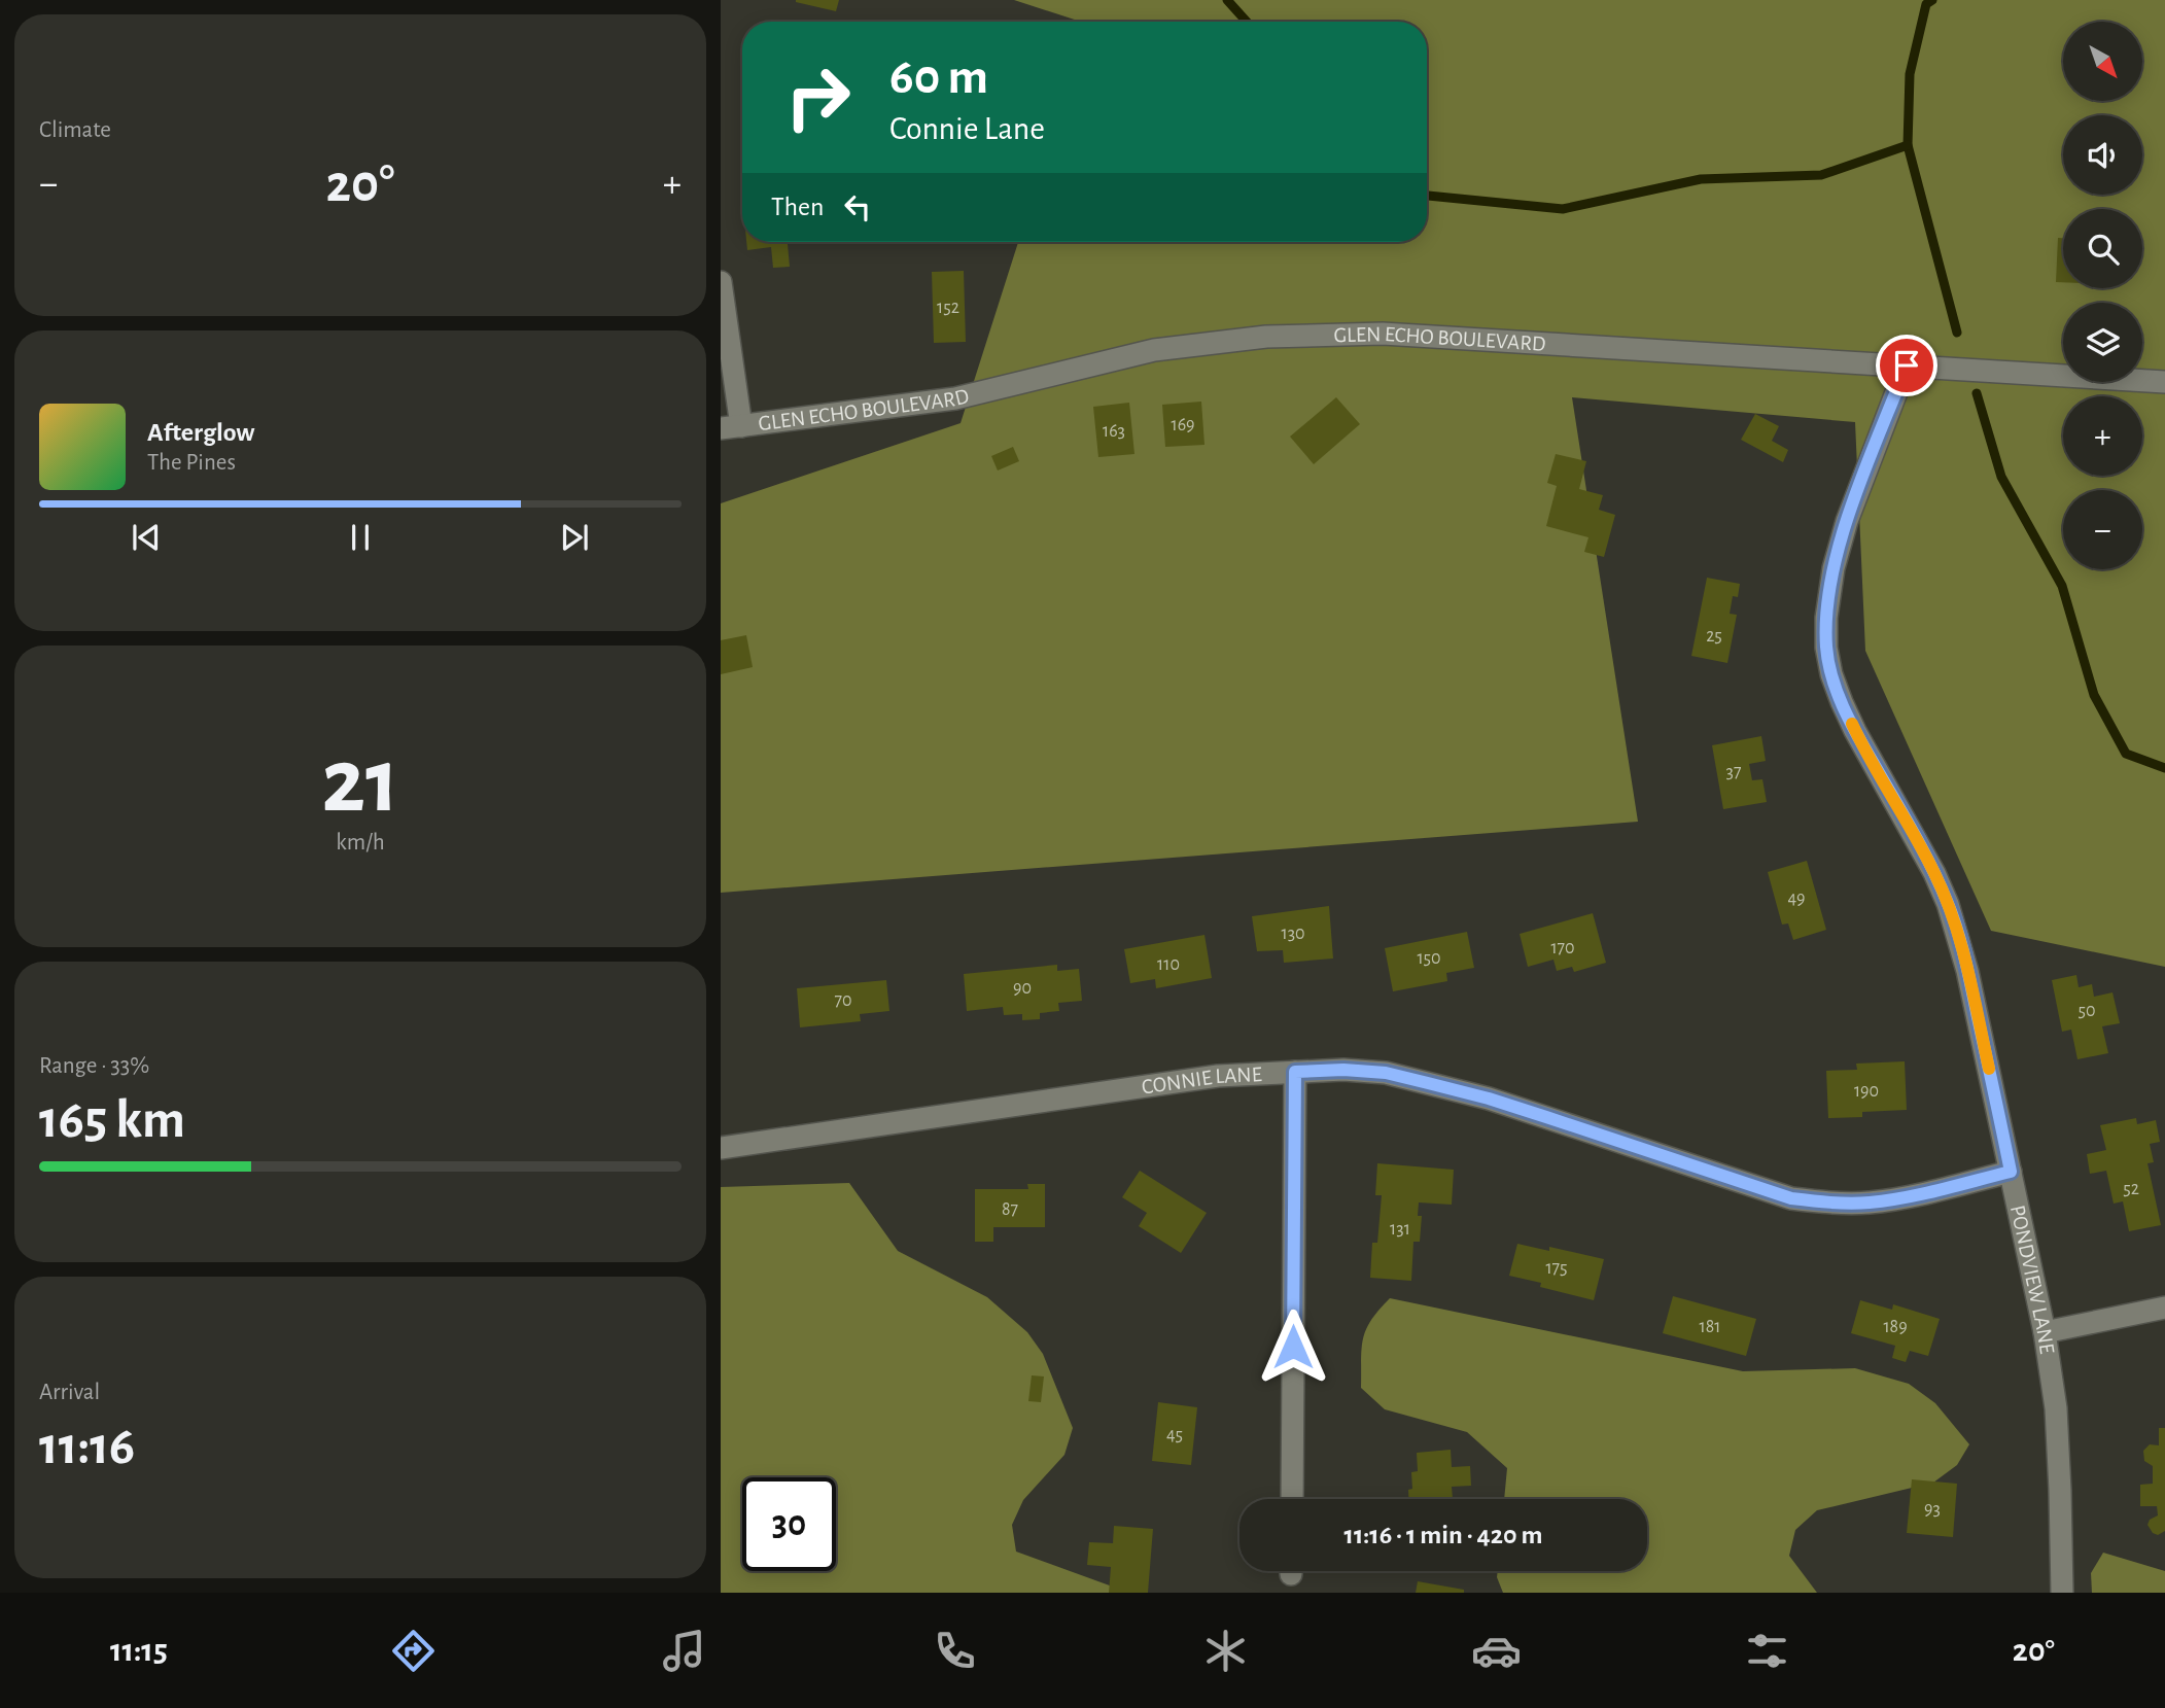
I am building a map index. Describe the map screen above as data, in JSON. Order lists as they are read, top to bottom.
{
  "streets": {
    "street": ["GLEN ECHO BOULEVARD", "CONNIE LANE", "PONDVIEW LANE"]
  },
  "crossings": [
    ["GLEN ECHO BOULEVARD", "PONDVIEW LANE"],
    ["CONNIE LANE", "PONDVIEW LANE"]
  ],
  "house_numbers": [
    "152",
    "169",
    "163",
    "25",
    "37",
    "49",
    "130",
    "170",
    "150",
    "110",
    "90",
    "70",
    "50",
    "190",
    "52",
    "87",
    "131",
    "175",
    "181",
    "189",
    "45",
    "93"
  ],
  "north": "bottom right",
  "page": {
    "tile": [
      "Climate",
      ["21", "km/h"],
      ["Range · 33%", "165 km"],
      ["Arrival", "11:16"]
    ],
    "map_buttons": ["+", "−"],
    "turn": ["60 m", "Connie Lane"],
    "heat": ["−", "20°", "+"],
    "then": "Then",
    "song": ["Afterglow", "The Pines"],
    "limit": "30",
    "trip": "11:16 · 1 min · 420 m",
    "tabs": ["11:15", "20°"]
  }
}
